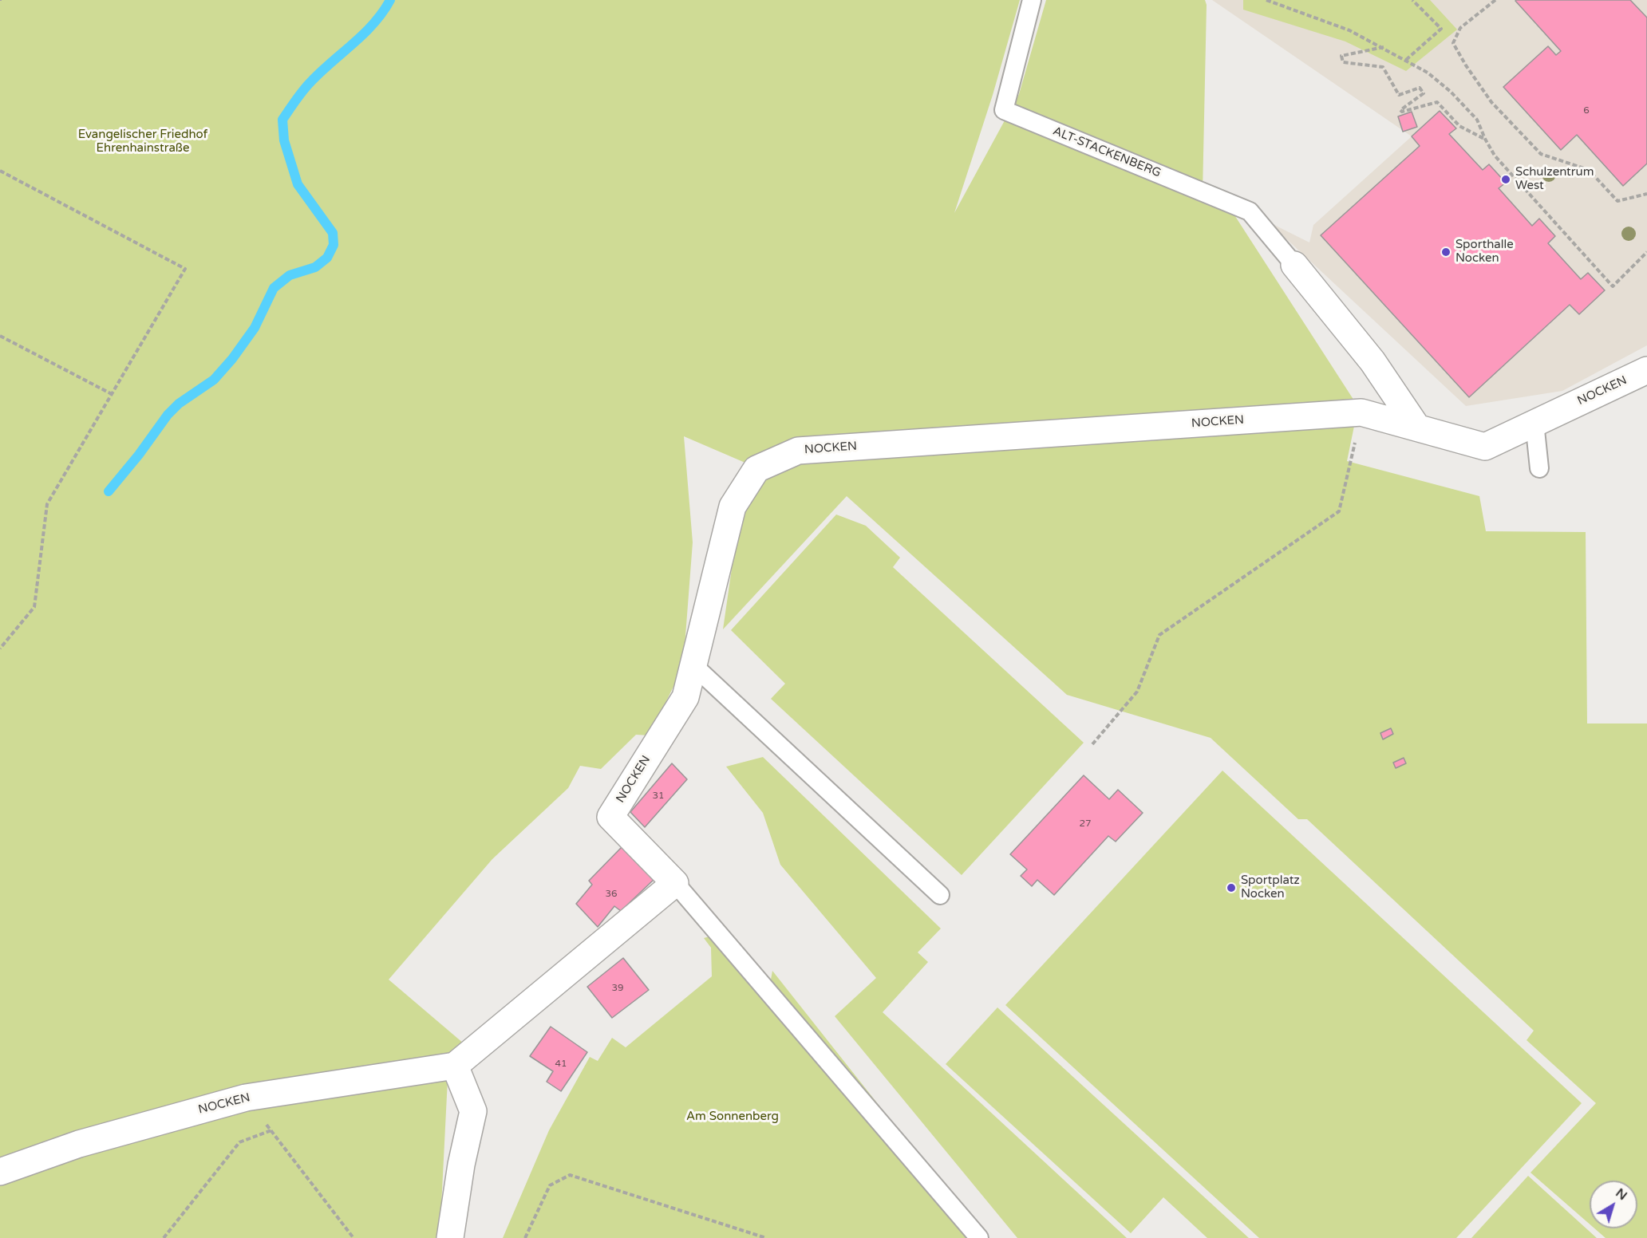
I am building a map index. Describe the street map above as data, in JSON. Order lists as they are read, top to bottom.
{
  "streets": {
    "street": ["NOCKEN"],
    "lane": ["ALT-STACKENBERG"]
  },
  "parks": ["Evangelischer Friedhof Ehrenhainstraße", "Am Sonnenberg"],
  "places": ["Schulzentrum West", "Sporthalle Nocken", "Sportplatz Nocken"],
  "house_numbers": [
    "6",
    "31",
    "27",
    "36",
    "39",
    "41"
  ],
  "north": "top right"
}
